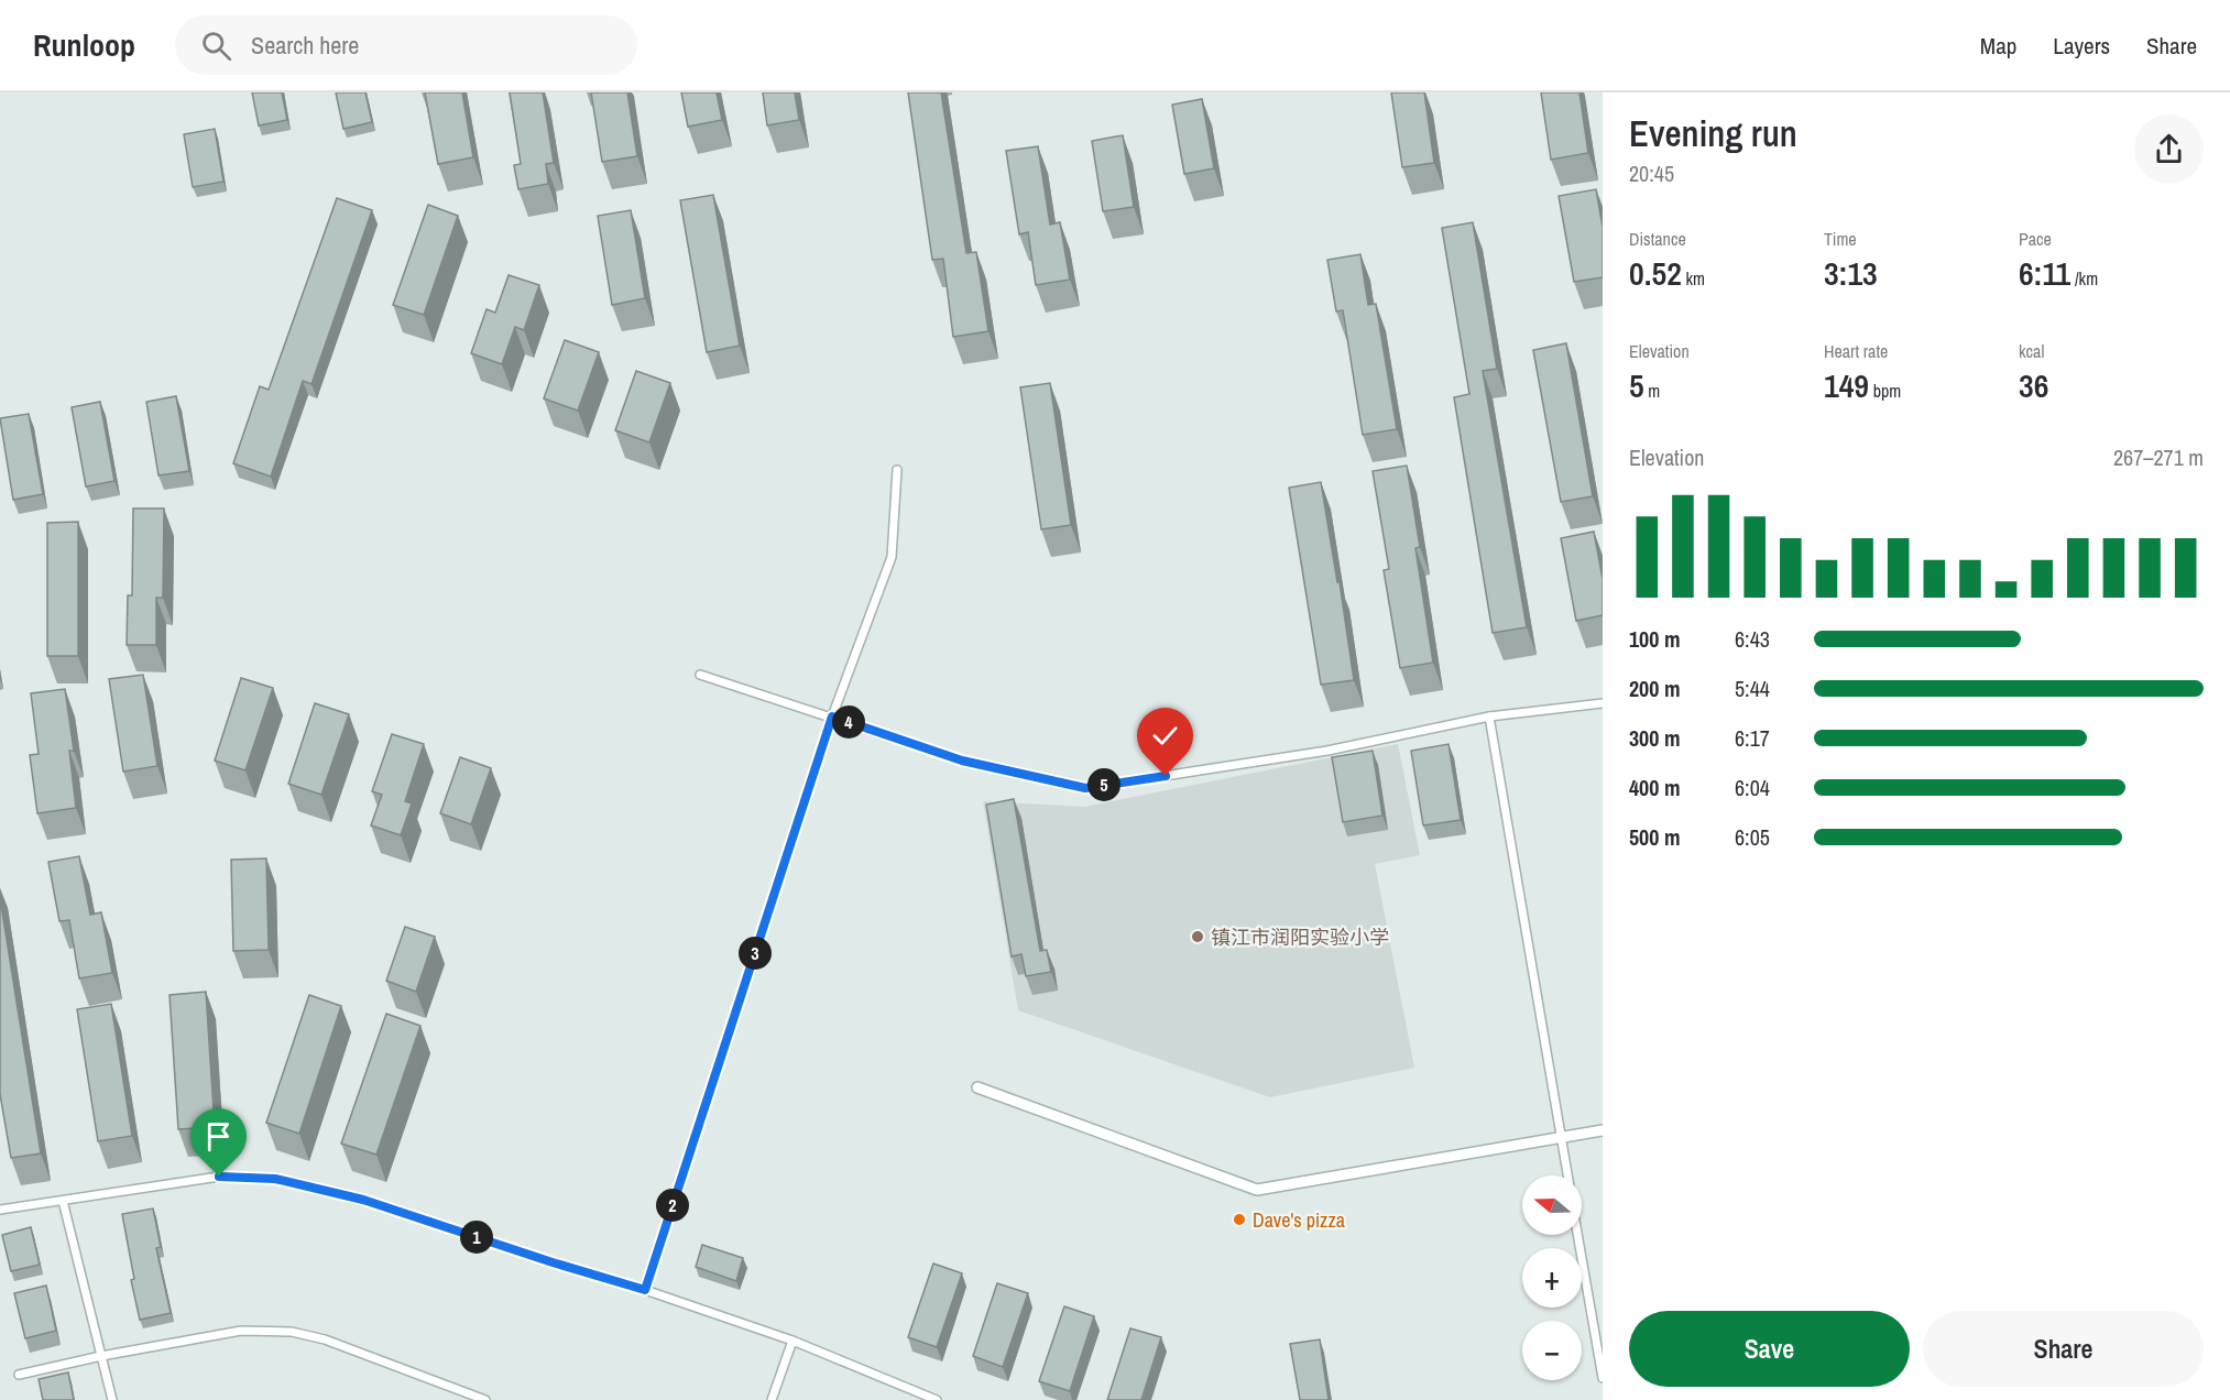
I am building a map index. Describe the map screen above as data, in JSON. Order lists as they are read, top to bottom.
{
  "places": ["镇江市润阳实验小学", "Dave's pizza"],
  "north": "left",
  "page": {
    "header": "Runloop",
    "search": "Search here",
    "nav": ["Map", "Layers", "Share"],
    "heading": ["Evening run", "20:45"],
    "stats": [
      ["Distance", "0.52 km"],
      ["Time", "3:13"],
      ["Pace", "6:11 /km"],
      ["Elevation", "5 m"],
      ["Heart rate", "149 bpm"],
      ["kcal", "36"]
    ],
    "chart": ["Elevation", "267–271 m"],
    "list": [
      {
        "name": "100 m",
        "note": "6:43"
      },
      {
        "name": "200 m",
        "note": "5:44"
      },
      {
        "name": "300 m",
        "note": "6:17"
      },
      {
        "name": "400 m",
        "note": "6:04"
      },
      {
        "name": "500 m",
        "note": "6:05"
      }
    ],
    "pins": [
      "4",
      "5",
      "3",
      "2",
      "1"
    ],
    "map_buttons": ["+", "−"],
    "buttons": ["Save", "Share"]
  }
}
